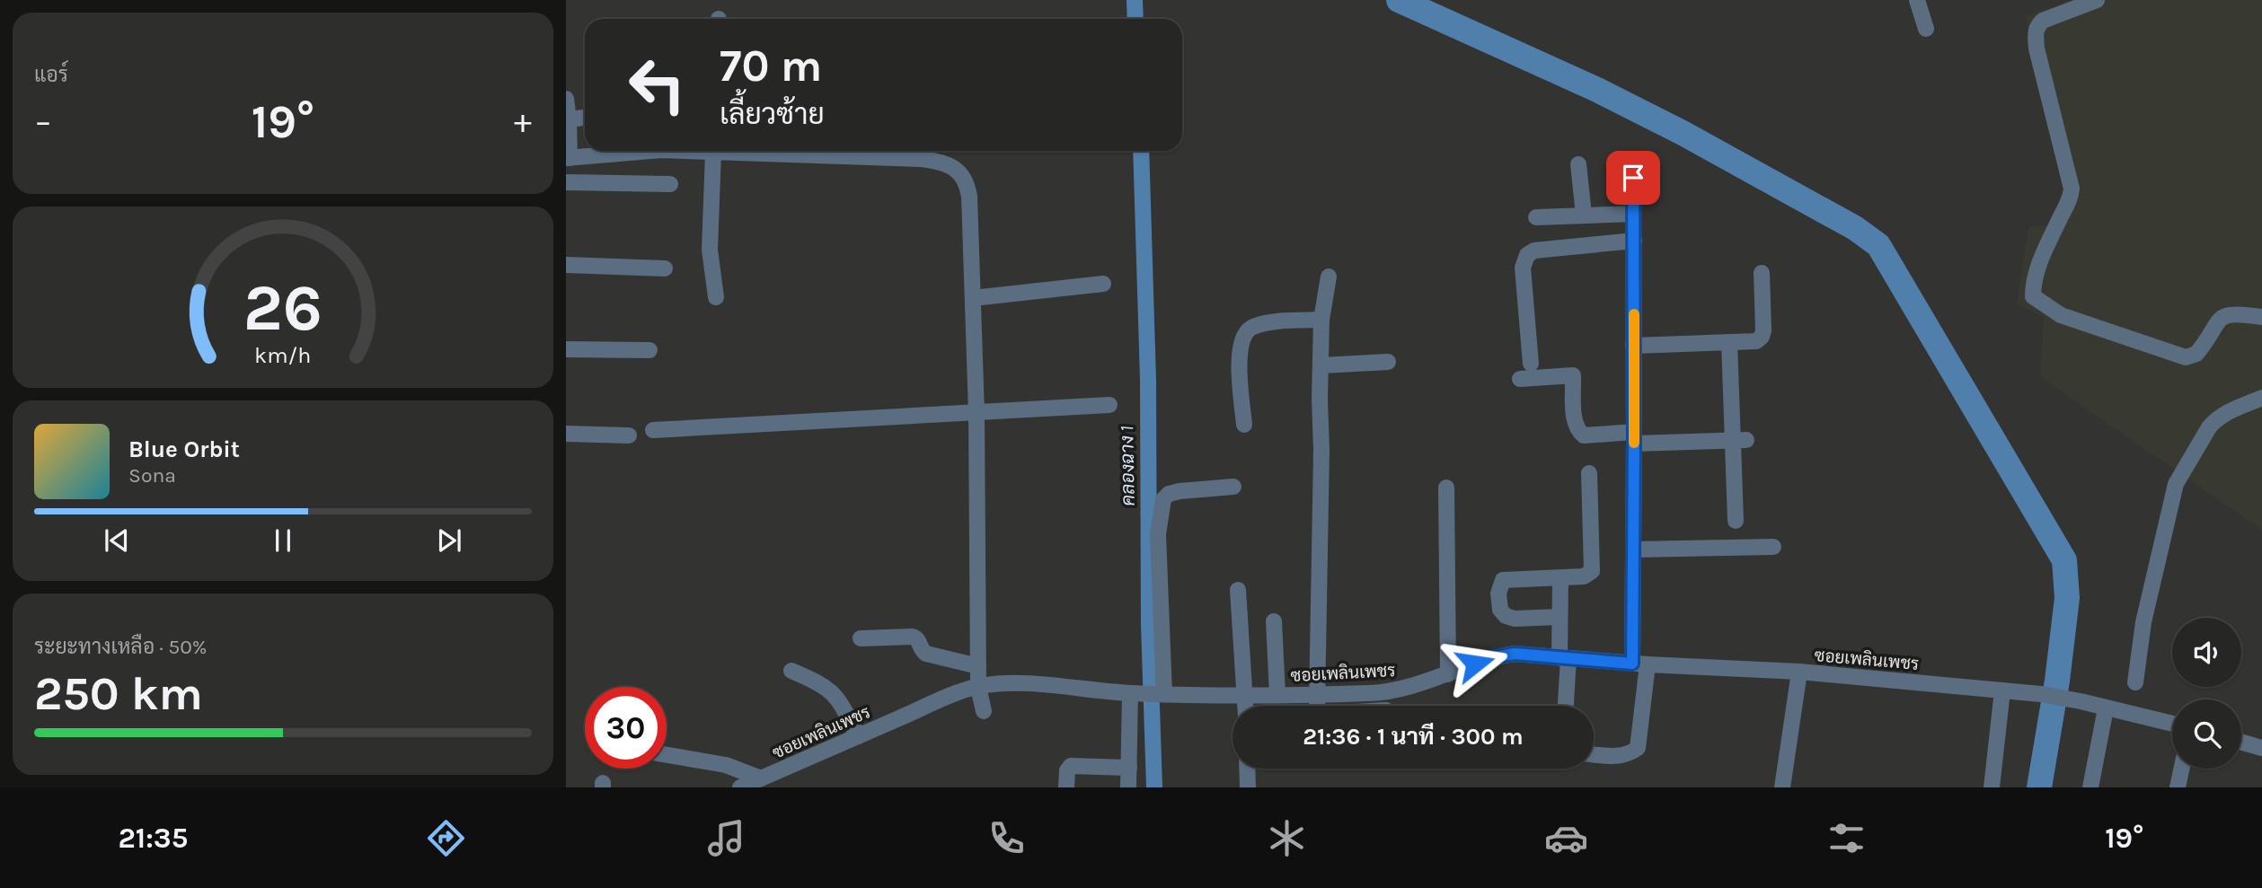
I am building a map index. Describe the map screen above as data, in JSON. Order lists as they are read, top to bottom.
{
  "streets": {
    "street": ["ซอยเพลินเพชร"]
  },
  "water": ["คลองฉาง 1"],
  "page": {
    "tile": [
      "แอร์",
      ["ระยะทางเหลือ · 50%", "250 km"]
    ],
    "turn": ["70 m", "เลี้ยวซ้าย"],
    "heat": ["−", "19°", "+"],
    "song": ["Blue Orbit", "Sona"],
    "limit": "30",
    "trip": "21:36 · 1 นาที · 300 m",
    "tabs": ["21:35", "19°"],
    "gauge": ["26", "km/h"]
  }
}
